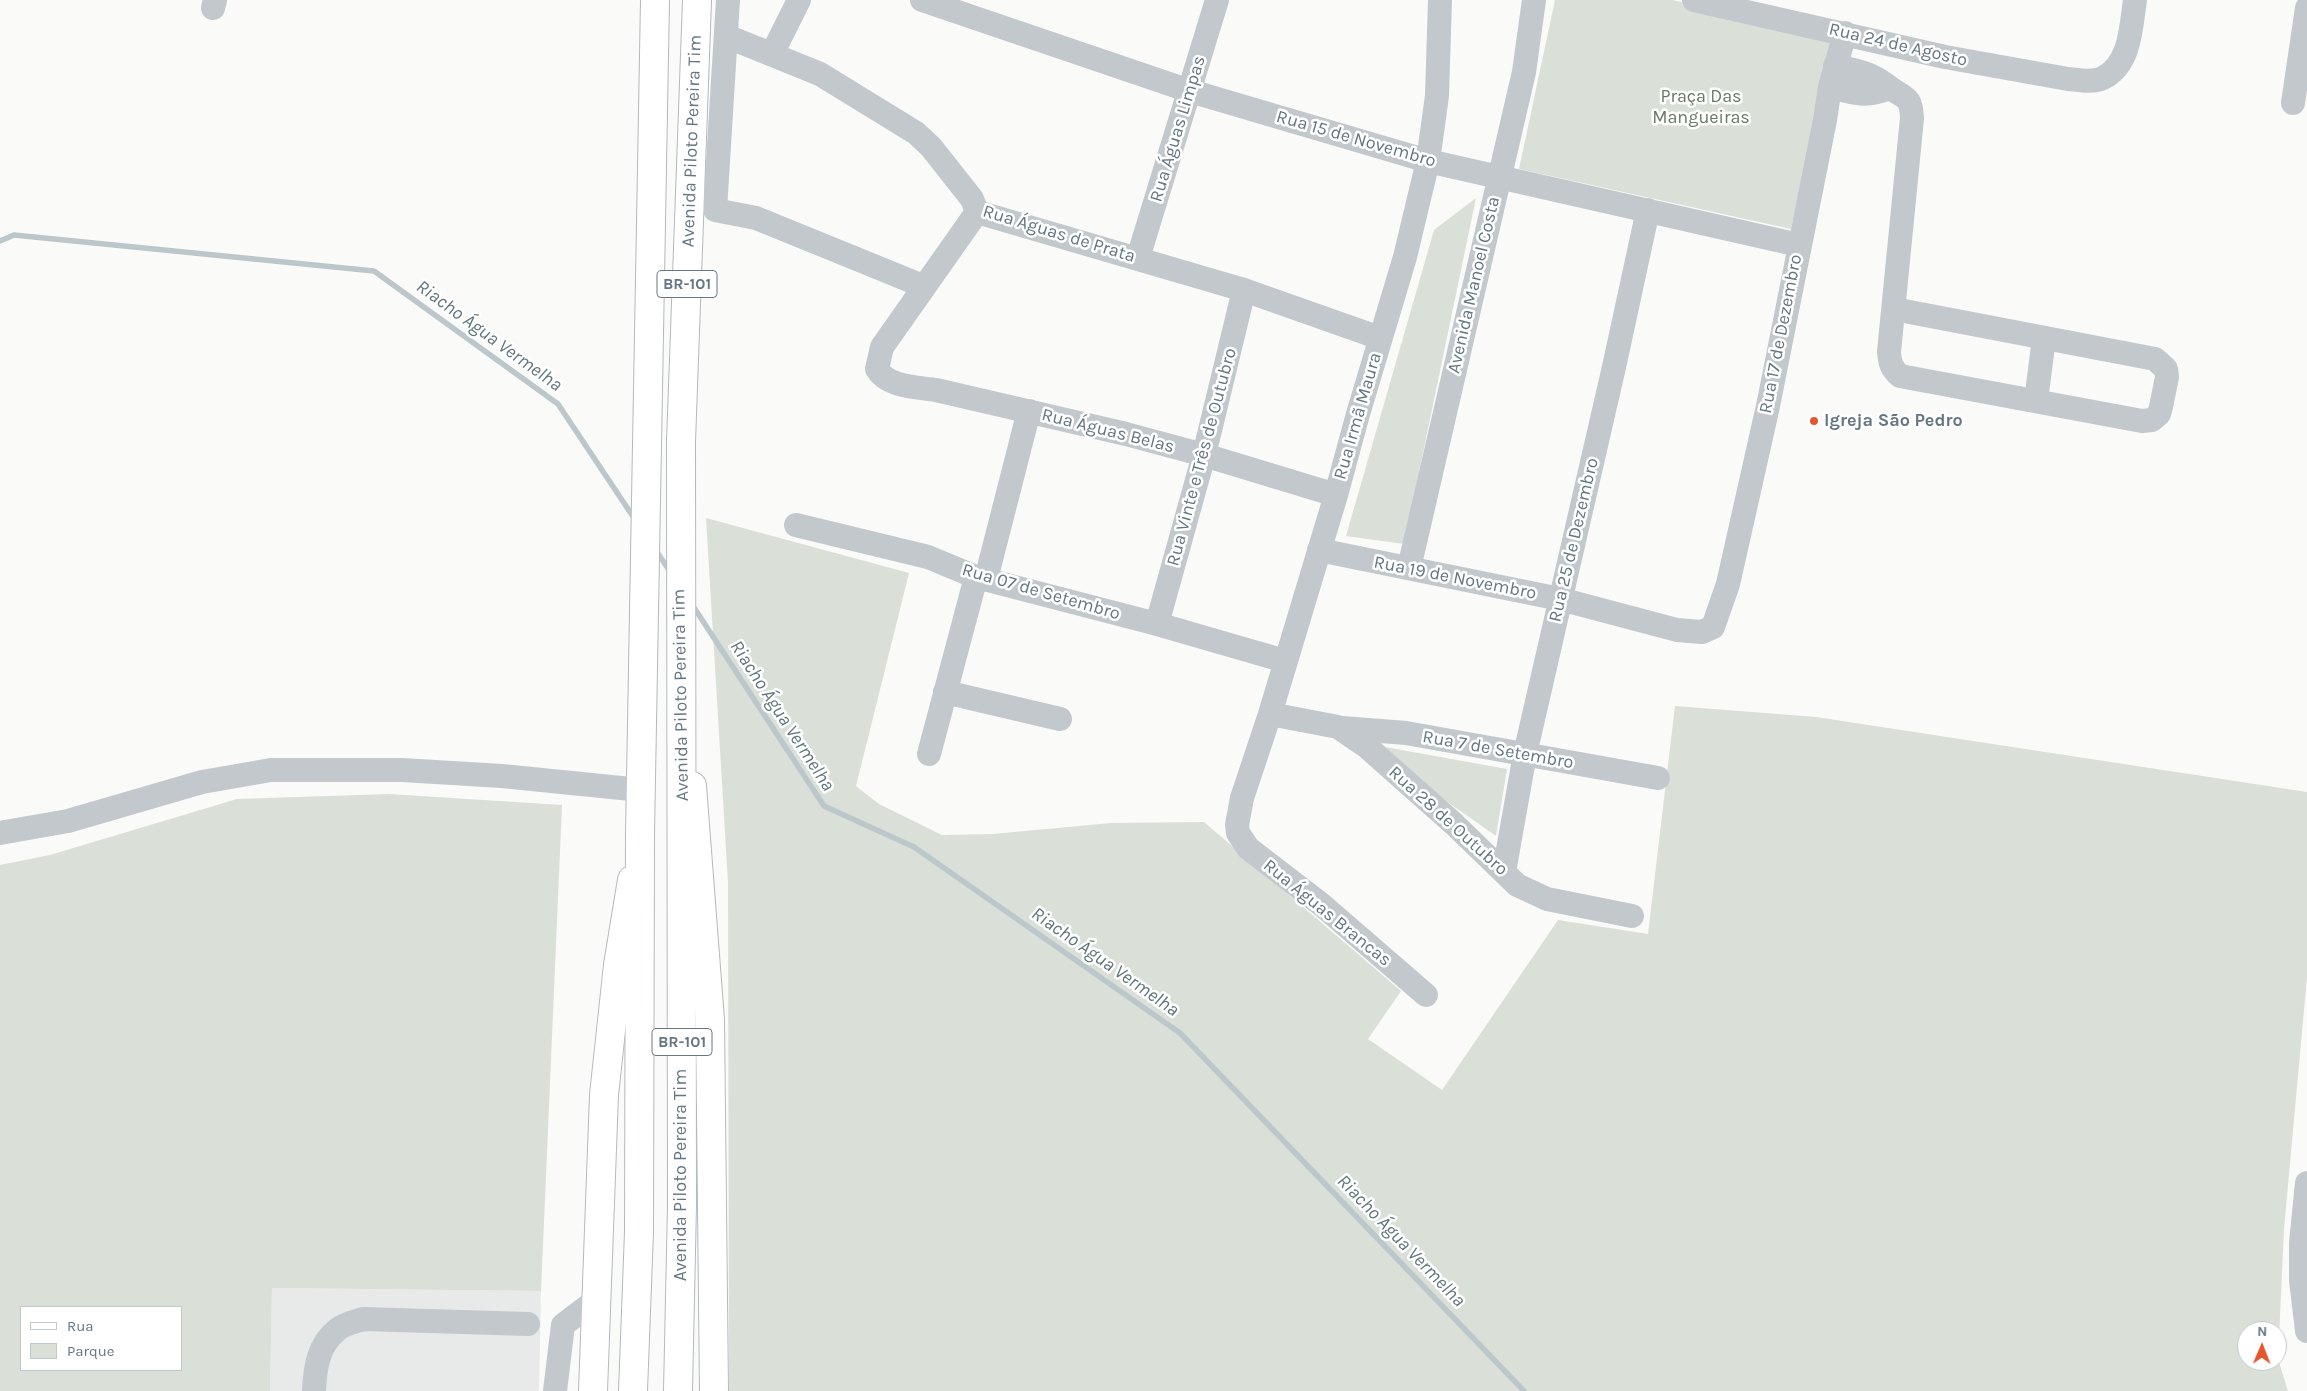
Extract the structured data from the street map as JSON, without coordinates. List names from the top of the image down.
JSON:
{
  "streets": {
    "main road": ["Avenida Piloto Pereira Tim", "BR-101"],
    "street": [
      "Rua 24 de Agosto",
      "Rua Águas Limpas",
      "Rua 15 de Novembro",
      "Rua Águas de Prata",
      "Avenida Manoel Costa",
      "Rua 17 de Dezembro",
      "Rua Irmã Maura",
      "Rua Águas Belas",
      "Rua Vinte e Três de Outubro",
      "Rua 25 de Dezembro",
      "Rua 19 de Novembro",
      "Rua 07 de Setembro",
      "Rua 7 de Setembro",
      "Rua 28 de Outubro",
      "Rua Águas Brancas"
    ]
  },
  "crossings": [
    ["Rua 24 de Agosto", "Rua 17 de Dezembro"],
    ["Rua Águas Limpas", "Rua 15 de Novembro"],
    ["Rua Águas Limpas", "Rua Águas de Prata"],
    ["Rua 15 de Novembro", "Avenida Manoel Costa"],
    ["Rua 15 de Novembro", "Rua 17 de Dezembro"],
    ["Rua 15 de Novembro", "Rua Irmã Maura"],
    ["Rua 15 de Novembro", "Rua 25 de Dezembro"],
    ["Rua Águas de Prata", "Rua Irmã Maura"],
    ["Rua Águas de Prata", "Rua Vinte e Três de Outubro"],
    ["Avenida Manoel Costa", "Rua 19 de Novembro"],
    ["Rua 17 de Dezembro", "Rua 19 de Novembro"],
    ["Rua Irmã Maura", "Rua Águas Belas"],
    ["Rua Irmã Maura", "Rua 19 de Novembro"],
    ["Rua Irmã Maura", "Rua 07 de Setembro"],
    ["Rua Irmã Maura", "Rua 28 de Outubro"],
    ["Rua Irmã Maura", "Rua Águas Brancas"],
    ["Rua Águas Belas", "Rua Vinte e Três de Outubro"],
    ["Rua Vinte e Três de Outubro", "Rua 07 de Setembro"],
    ["Rua 25 de Dezembro", "Rua 19 de Novembro"],
    ["Rua 25 de Dezembro", "Rua 7 de Setembro"],
    ["Rua 25 de Dezembro", "Rua 28 de Outubro"],
    ["Rua 7 de Setembro", "Rua 28 de Outubro"]
  ],
  "water": ["Riacho Água Vermelha"],
  "parks": ["Praça Das Mangueiras"],
  "places": ["Igreja São Pedro"],
  "legend": ["Rua", "Parque"],
  "north": "top"
}
